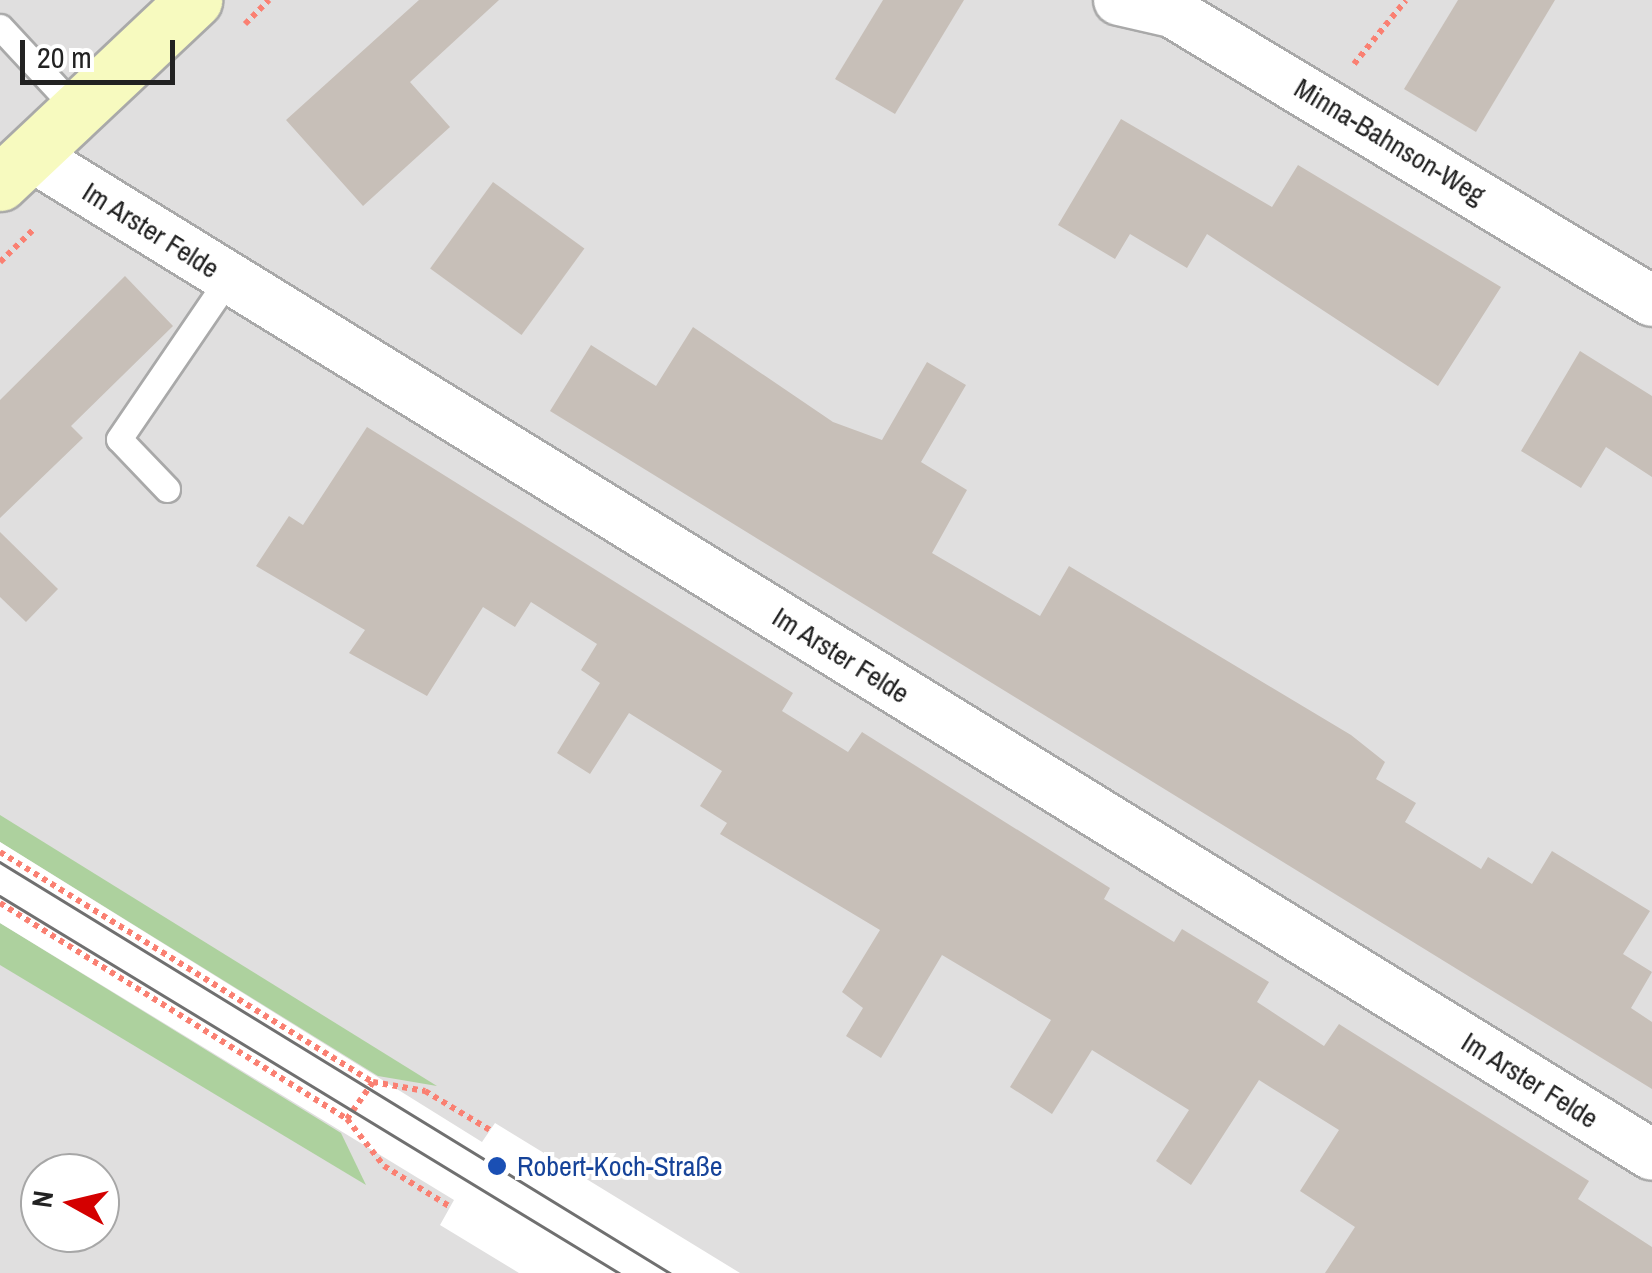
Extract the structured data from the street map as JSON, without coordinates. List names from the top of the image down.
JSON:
{
  "streets": {
    "street": ["Minna-Bahnson-Weg", "Im Arster Felde"]
  },
  "places": ["Robert-Koch-Straße"],
  "scale_bar": "20 m",
  "north": "left"
}
